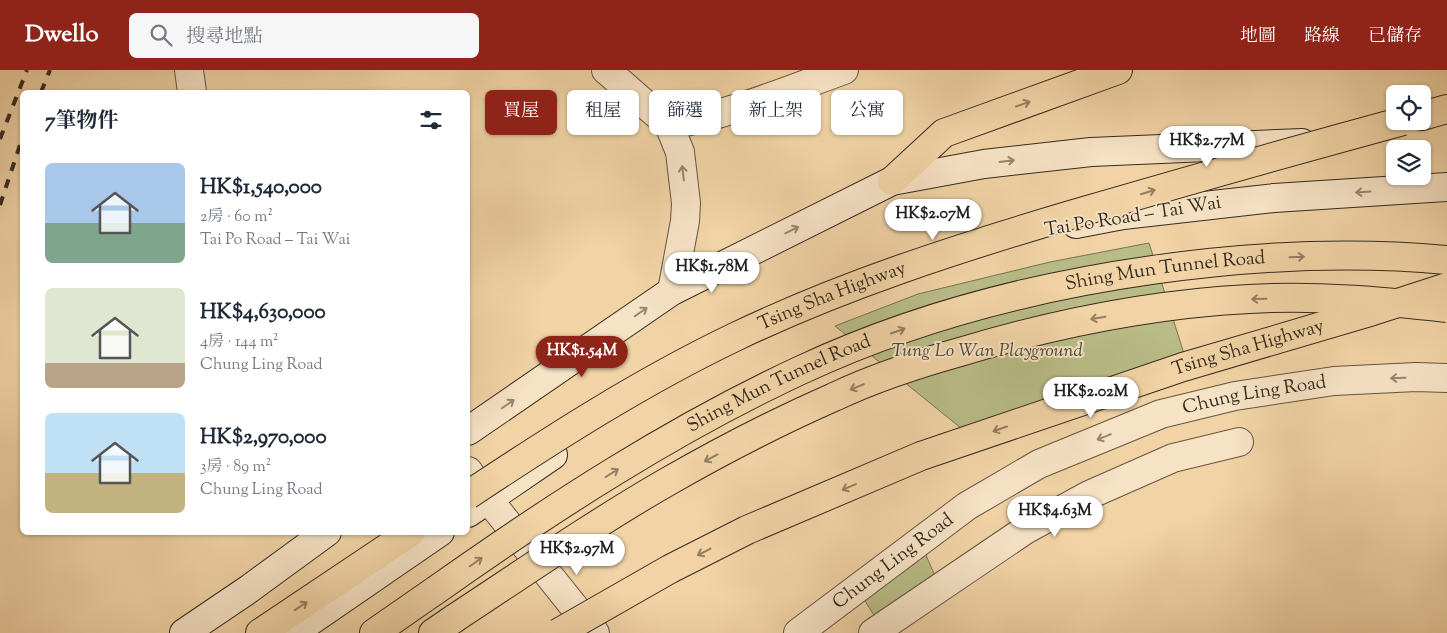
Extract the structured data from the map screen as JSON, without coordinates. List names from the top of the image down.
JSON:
{
  "streets": {
    "highway": ["Shing Mun Tunnel Road", "Tsing Sha Highway"],
    "main road": ["Tai Po Road – Tai Wai", "Chung Ling Road"]
  },
  "crossings": [
    ["Tai Po Road – Tai Wai", "Tsing Sha Highway"]
  ],
  "parks": ["Tung Lo Wan Playground"],
  "page": {
    "header": "Dwello",
    "search": "搜尋地點",
    "nav": ["地圖", "路線", "已儲存"],
    "chip": [
      "買屋",
      "租屋",
      "篩選",
      "新上架",
      "公寓"
    ],
    "heading": "7筆物件",
    "price": [
      "HK$2.77M",
      "HK$2.07M",
      "HK$1.78M",
      "HK$1.54M",
      "HK$2.02M",
      "HK$4.63M",
      "HK$2.97M"
    ],
    "list": [
      {
        "name": "HK$1,540,000",
        "note": "2房 · 60 m² · Tai Po Road – Tai Wai"
      },
      {
        "name": "HK$4,630,000",
        "note": "4房 · 144 m² · Chung Ling Road"
      },
      {
        "name": "HK$2,970,000",
        "note": "3房 · 89 m² · Chung Ling Road"
      }
    ]
  }
}
